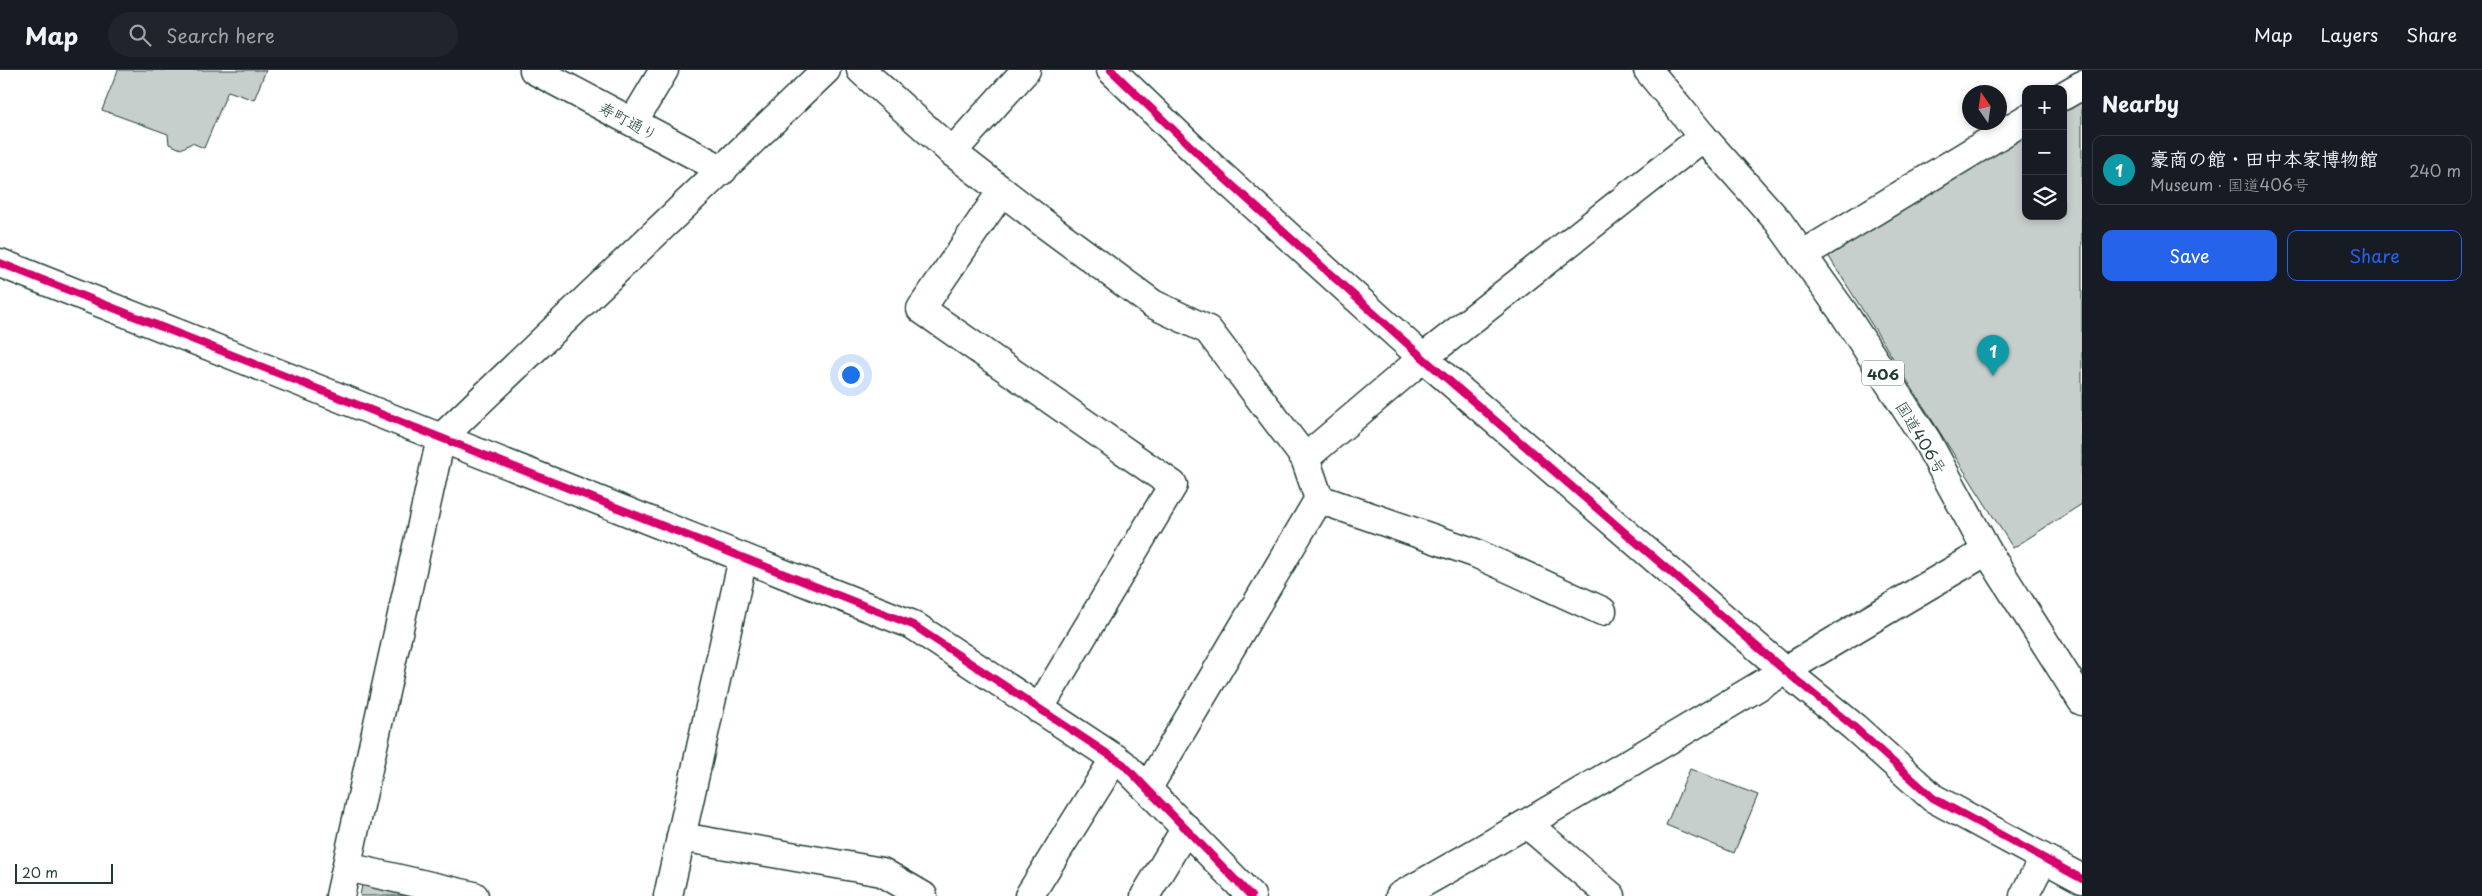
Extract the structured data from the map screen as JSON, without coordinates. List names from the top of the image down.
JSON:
{
  "streets": {
    "main road": ["寿町通り", "406", "国道406号"]
  },
  "scale_bar": "20 m",
  "north": "top",
  "page": {
    "header": "Map",
    "search": "Search here",
    "nav": ["Map", "Layers", "Share"],
    "heading": "Nearby",
    "map_buttons": ["+", "−"],
    "list": [
      {
        "mark": "1",
        "name": "豪商の館・田中本家博物館",
        "note": "Museum · 国道406号",
        "value": "240 m"
      }
    ],
    "buttons": ["Save", "Share"],
    "pins": "1",
    "scale": "20 m"
  }
}
